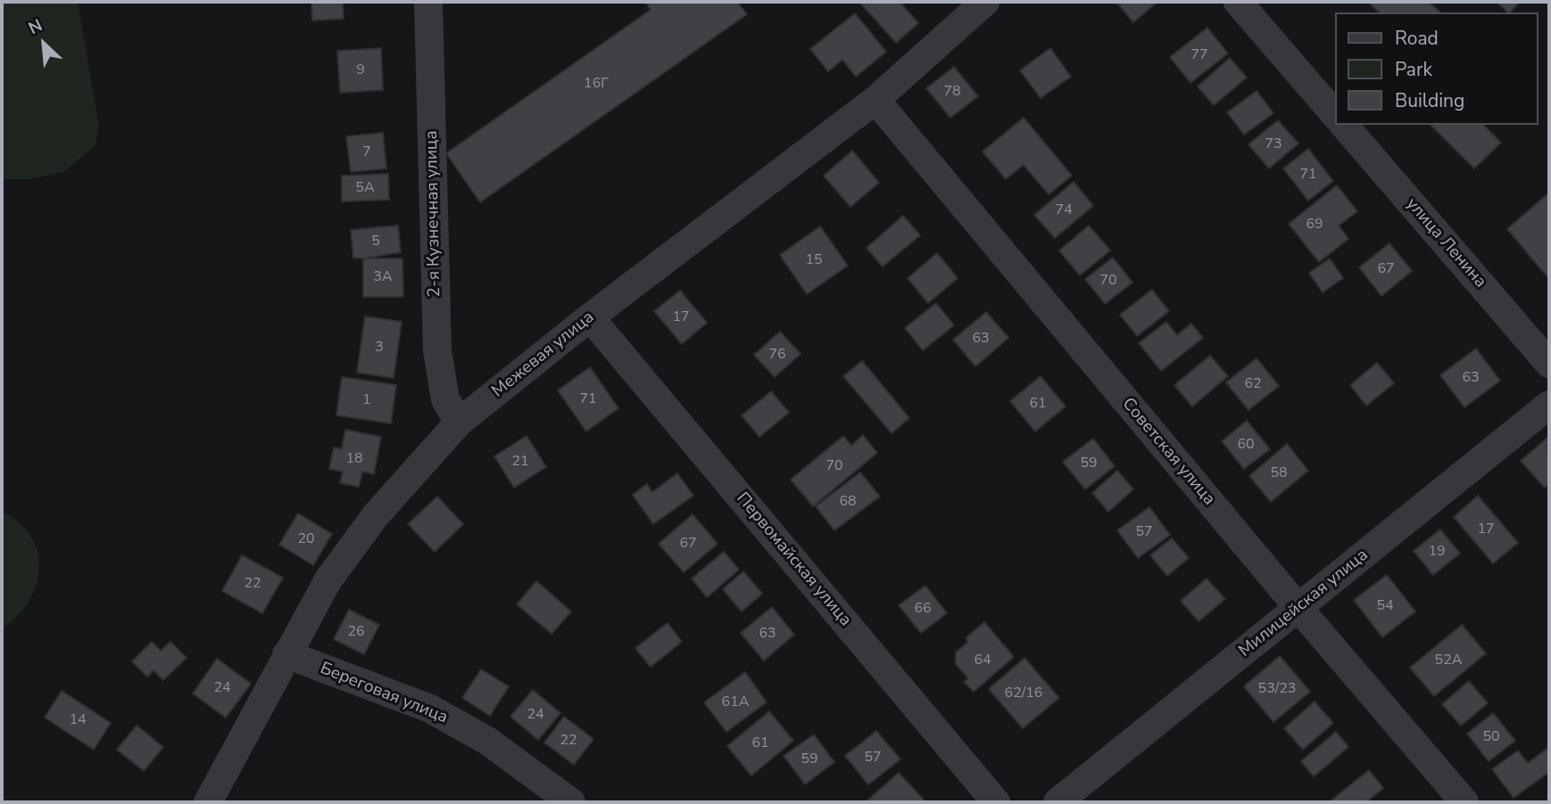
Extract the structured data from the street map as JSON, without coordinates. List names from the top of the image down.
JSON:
{
  "streets": {
    "street": [
      "2-я Кузнечная улица",
      "улица Ленина",
      "Межевая улица",
      "Советская улица",
      "Первомайская улица",
      "Милицейская улица",
      "Береговая улица"
    ]
  },
  "crossings": [
    ["2-я Кузнечная улица", "Межевая улица"],
    ["Межевая улица", "Советская улица"],
    ["Межевая улица", "Первомайская улица"],
    ["Межевая улица", "Береговая улица"],
    ["Советская улица", "Милицейская улица"]
  ],
  "house_numbers": [
    "77",
    "9",
    "16Г",
    "78",
    "73",
    "7",
    "71",
    "5А",
    "74",
    "69",
    "5",
    "15",
    "67",
    "3А",
    "70",
    "17",
    "63",
    "3",
    "76",
    "63",
    "62",
    "71",
    "1",
    "61",
    "60",
    "18",
    "21",
    "59",
    "70",
    "58",
    "68",
    "17",
    "57",
    "20",
    "67",
    "19",
    "22",
    "54",
    "66",
    "26",
    "63",
    "64",
    "52А",
    "24",
    "53/23",
    "62/16",
    "61А",
    "24",
    "14",
    "50",
    "22",
    "61",
    "57",
    "59"
  ],
  "legend": ["Road", "Park", "Building"],
  "north": "top left"
}
